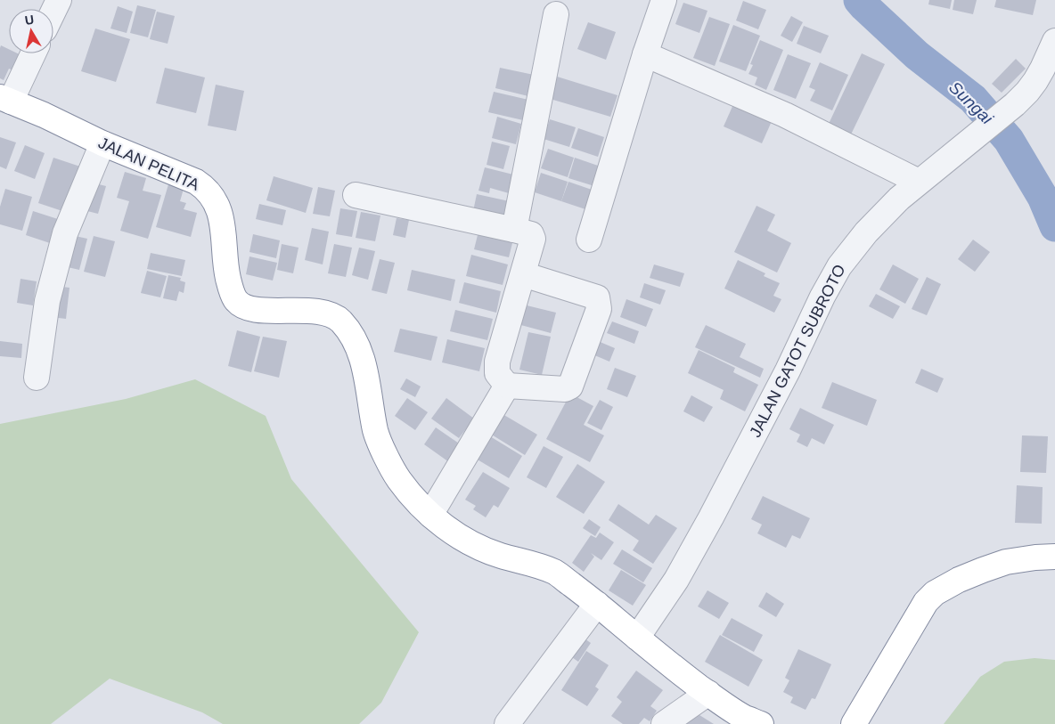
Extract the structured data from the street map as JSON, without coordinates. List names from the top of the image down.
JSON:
{
  "streets": {
    "highway": ["JALAN PELITA"],
    "street": ["JALAN GATOT SUBROTO"]
  },
  "crossings": [
    ["JALAN PELITA", "JALAN GATOT SUBROTO"]
  ],
  "water": ["Sungai"],
  "north": "top"
}
